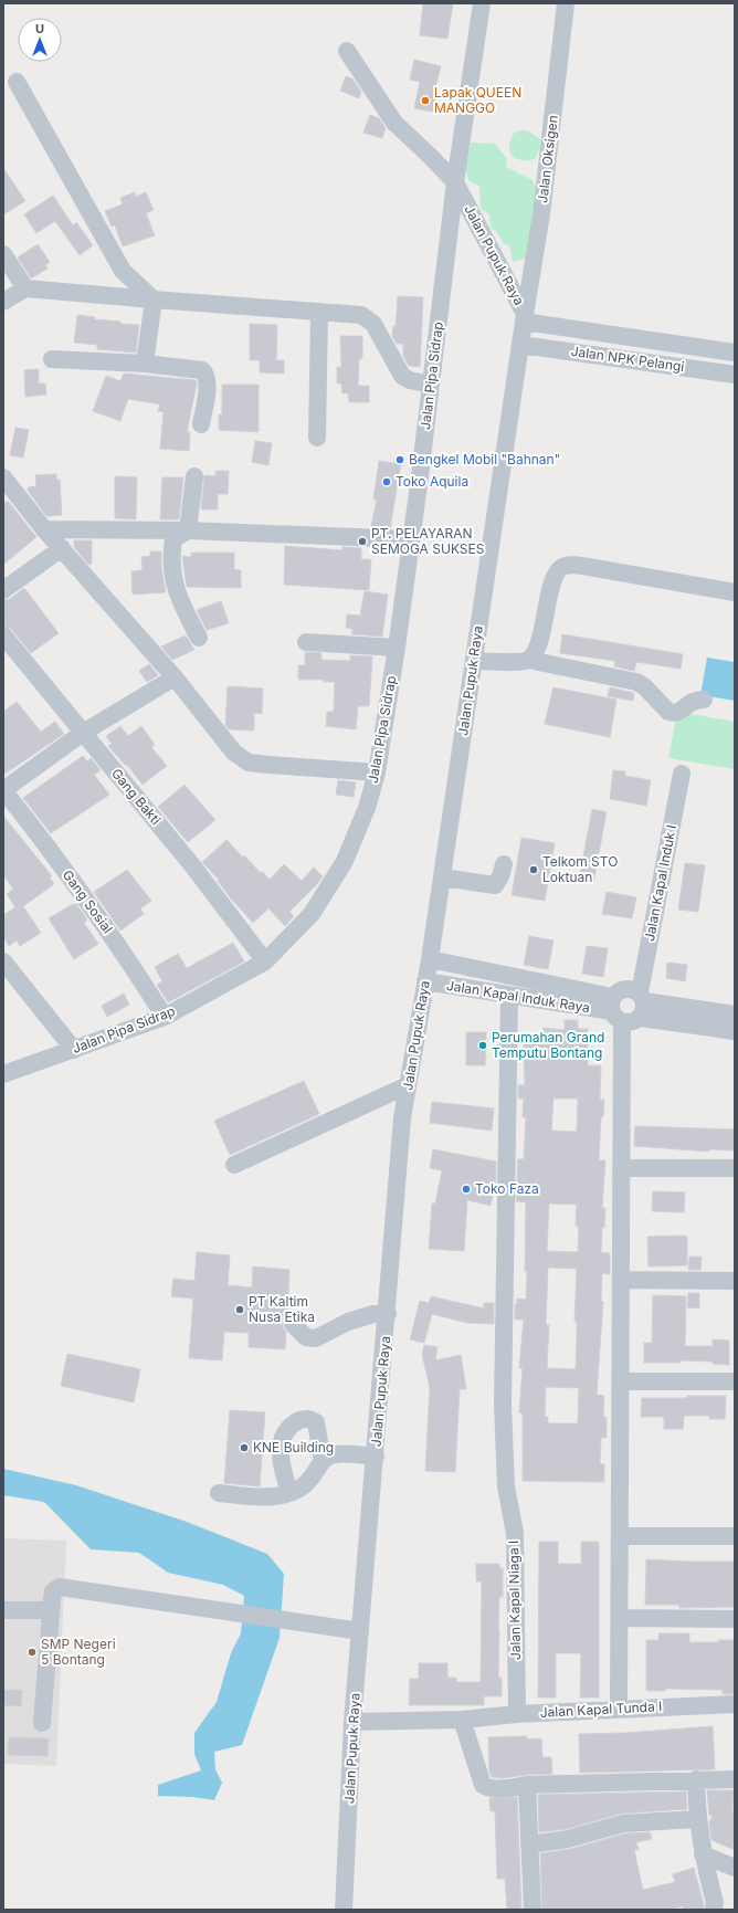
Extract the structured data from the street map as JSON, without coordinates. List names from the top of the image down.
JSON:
{
  "streets": {
    "street": [
      "Jalan Oksigen",
      "Jalan Pupuk Raya",
      "Jalan NPK Pelangi",
      "Jalan Pipa Sidrap",
      "Gang Bakti",
      "Jalan Kapal Induk I",
      "Gang Sosial",
      "Jalan Kapal Induk Raya",
      "Jalan Kapal Niaga I",
      "Jalan Kapal Tunda I"
    ]
  },
  "crossings": [
    ["Jalan Oksigen", "Jalan Pupuk Raya"],
    ["Jalan Oksigen", "Jalan NPK Pelangi"],
    ["Jalan Pupuk Raya", "Jalan NPK Pelangi"],
    ["Jalan Pupuk Raya", "Jalan Pipa Sidrap"],
    ["Jalan Pupuk Raya", "Jalan Kapal Induk Raya"],
    ["Jalan Pupuk Raya", "Jalan Kapal Tunda I"],
    ["Jalan Pipa Sidrap", "Gang Bakti"],
    ["Jalan Pipa Sidrap", "Gang Sosial"],
    ["Jalan Kapal Induk Raya", "Jalan Kapal Niaga I"],
    ["Jalan Kapal Niaga I", "Jalan Kapal Tunda I"]
  ],
  "places": [
    "Lapak QUEEN MANGGO",
    "Bengkel Mobil \"Bahnan\"",
    "Toko Aquila",
    "PT. PELAYARAN SEMOGA SUKSES",
    "Telkom STO Loktuan",
    "Perumahan Grand Temputu Bontang",
    "Toko Faza",
    "PT Kaltim Nusa Etika",
    "KNE Building",
    "SMP Negeri 5 Bontang"
  ],
  "north": "top"
}
